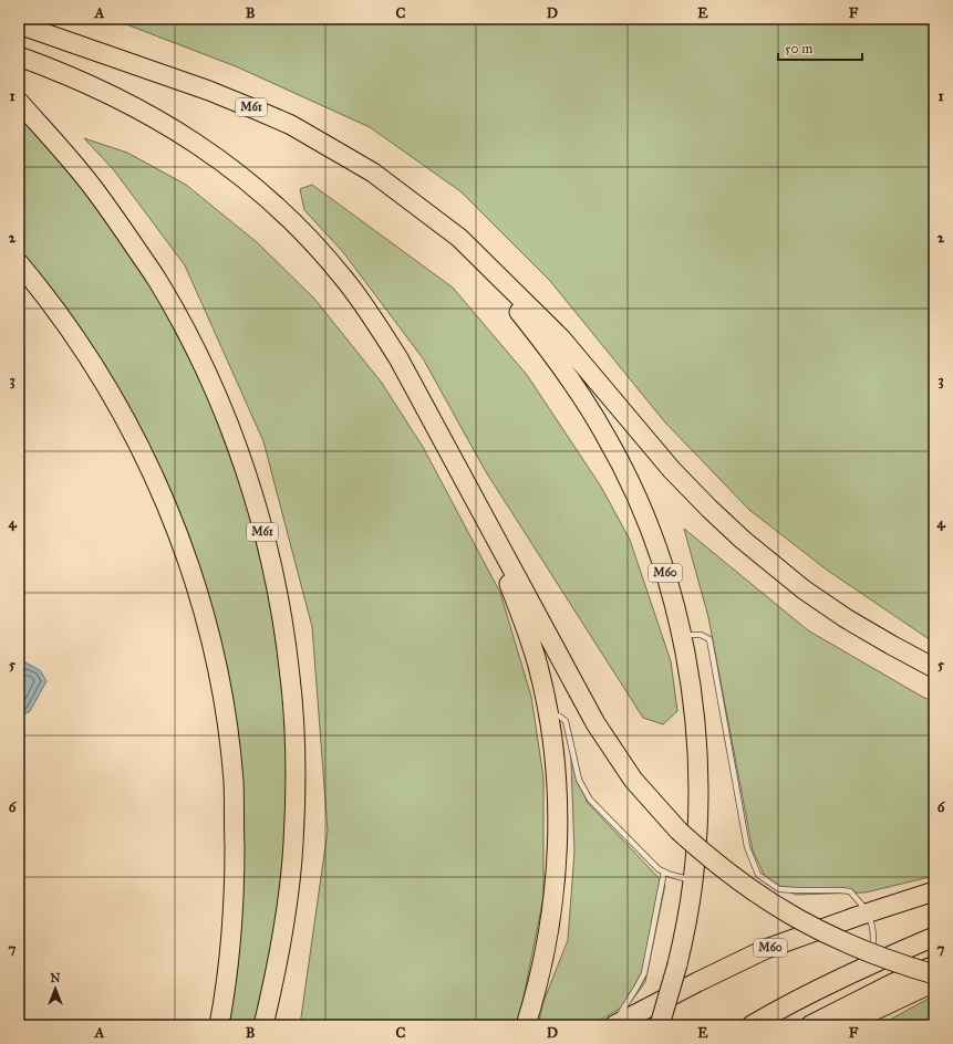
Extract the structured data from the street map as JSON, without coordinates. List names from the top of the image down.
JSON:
{
  "streets": {
    "highway": ["M61", "M60"]
  },
  "crossings": [
    ["M61", "M60"]
  ],
  "scale_bar": "50 m",
  "north": "top",
  "grid": {
    "columns": [
      "A",
      "B",
      "C",
      "D",
      "E",
      "F"
    ],
    "rows": [
      "1",
      "2",
      "3",
      "4",
      "5",
      "6",
      "7"
    ]
  }
}
